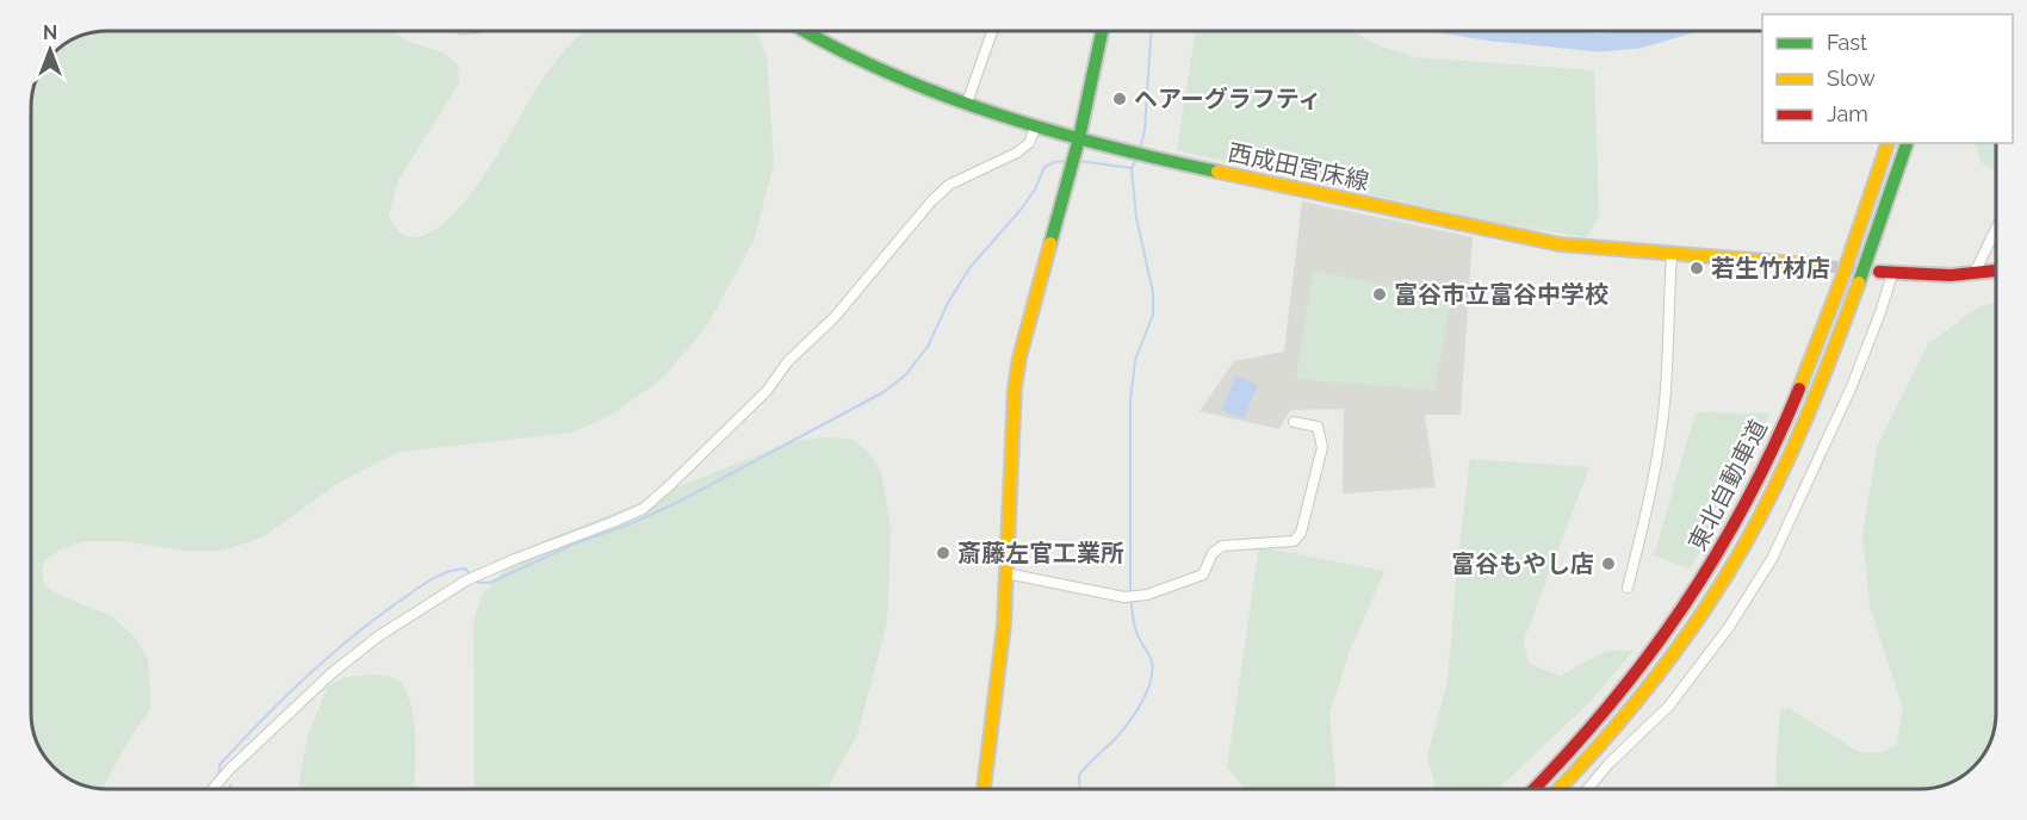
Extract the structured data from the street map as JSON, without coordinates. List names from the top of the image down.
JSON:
{
  "streets": {
    "main road": ["西成田宮床線", "東北自動車道"]
  },
  "places": [
    "ヘアーグラフティ",
    "若生竹材店",
    "富谷市立富谷中学校",
    "斎藤左官工業所",
    "富谷もやし店"
  ],
  "legend": ["Fast", "Slow", "Jam"],
  "north": "top"
}
